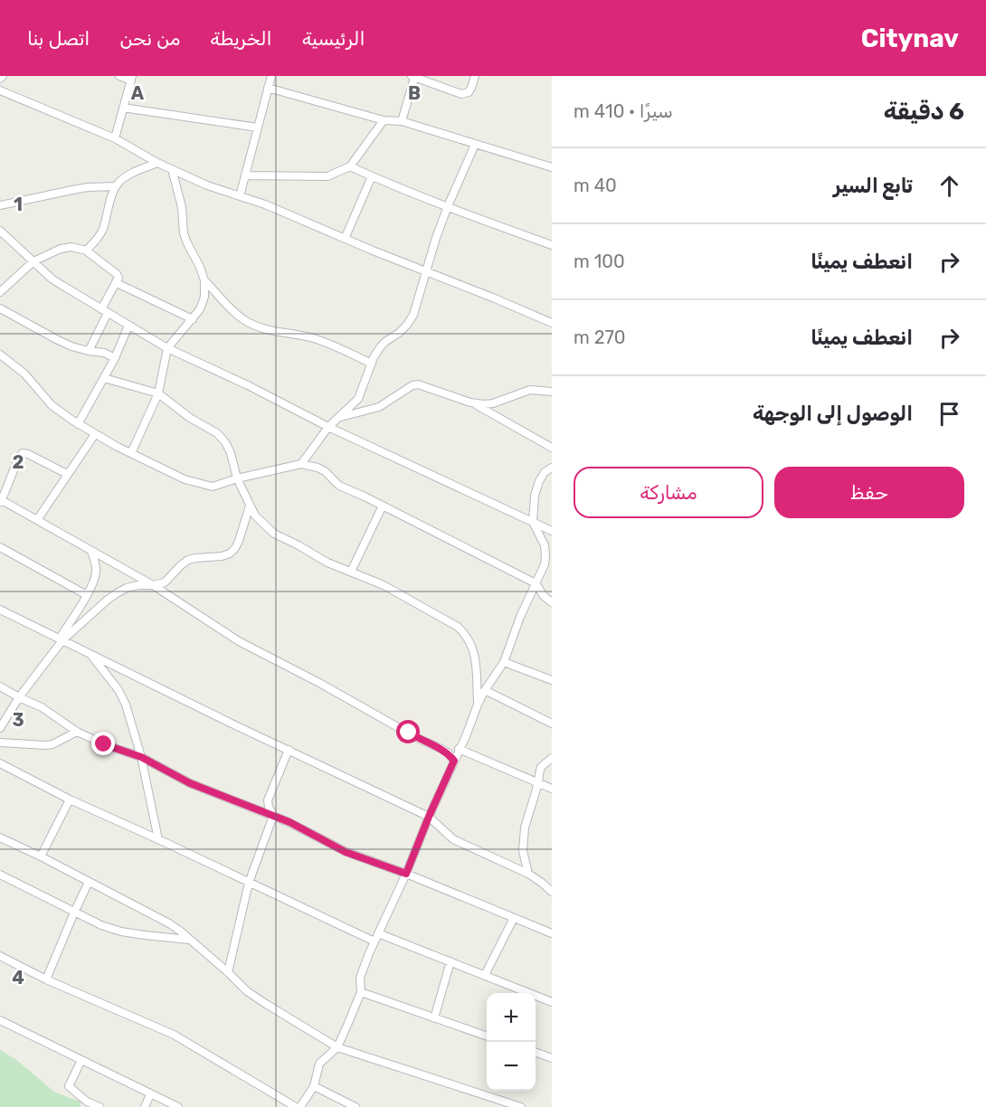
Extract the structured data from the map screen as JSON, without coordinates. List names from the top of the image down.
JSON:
{
  "page": {
    "header": "Citynav",
    "nav": [
      "الرئيسية",
      "الخريطة",
      "من نحن",
      "اتصل بنا"
    ],
    "heading": ["6 دقيقة", "سيرًا · 410 m"],
    "list": [
      ["تابع السير", "40 m"],
      ["انعطف يمينًا", "100 m"],
      ["انعطف يمينًا", "270 m"],
      "الوصول إلى الوجهة"
    ],
    "buttons": ["حفظ", "مشاركة"],
    "map_buttons": ["+", "−"]
  },
  "grid": {
    "columns": ["A", "B"],
    "rows": [
      "1",
      "2",
      "3",
      "4"
    ]
  }
}
